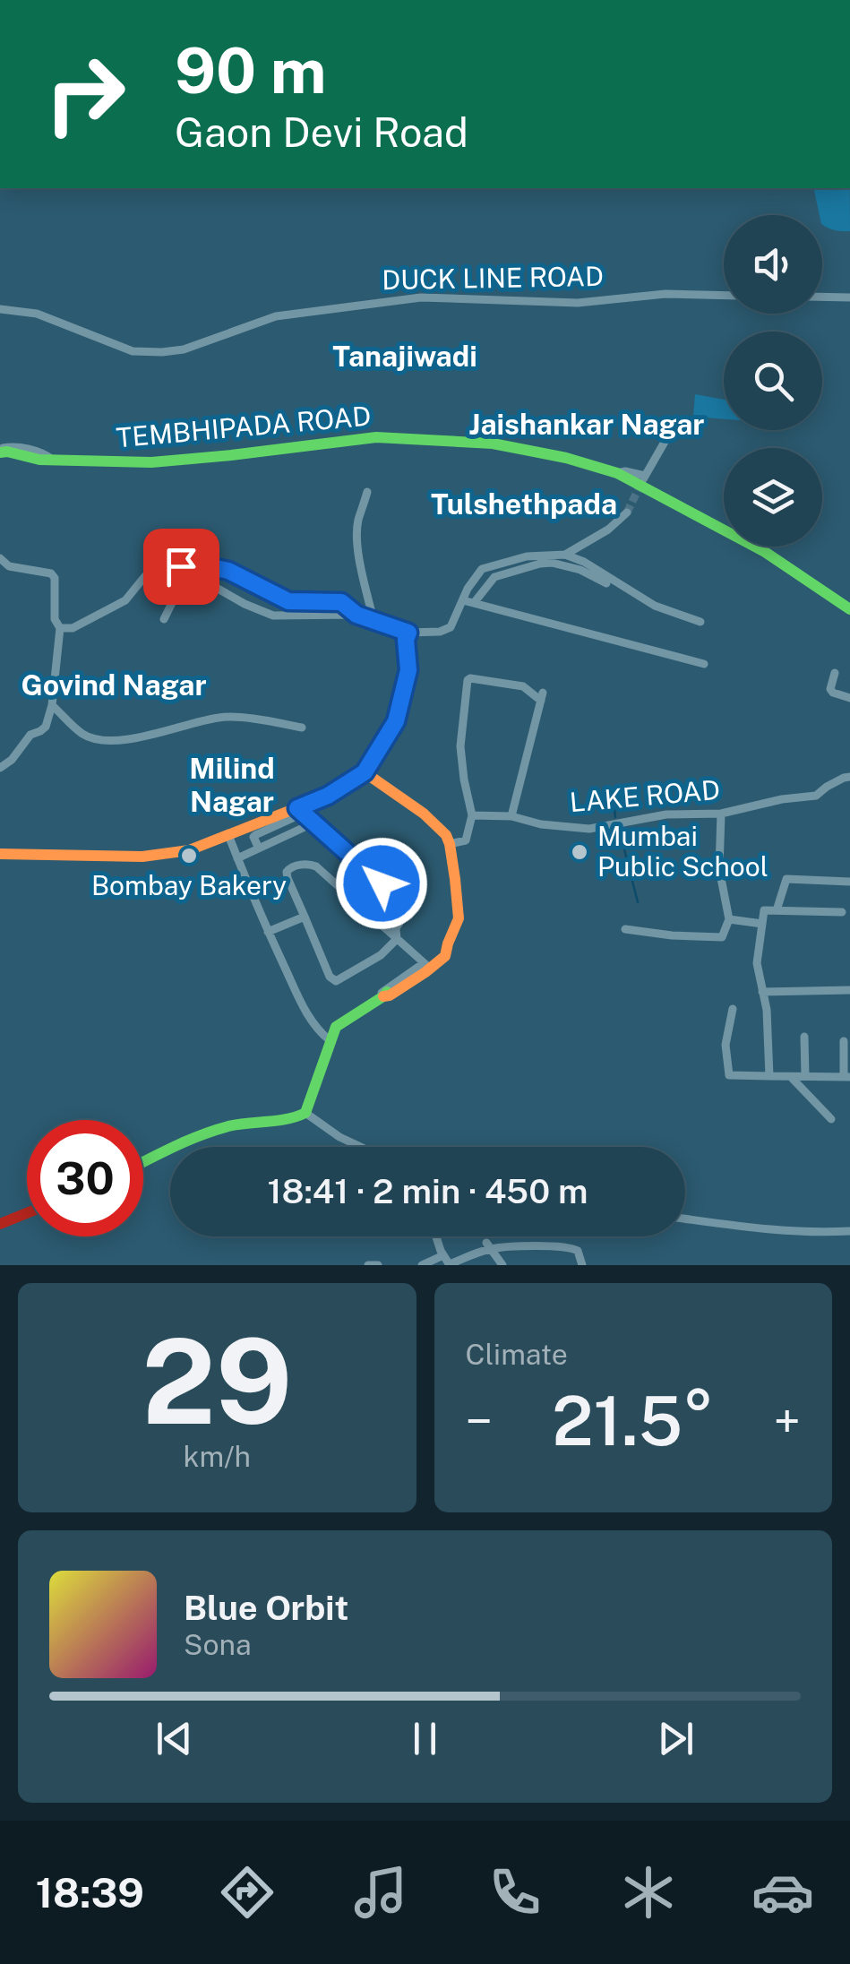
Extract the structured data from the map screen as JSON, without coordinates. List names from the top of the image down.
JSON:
{
  "streets": {
    "street": ["DUCK LINE ROAD", "TEMBHIPADA ROAD", "LAKE ROAD"]
  },
  "districts": [
    "Tanajiwadi",
    "Jaishankar Nagar",
    "Tulshethpada",
    "Govind Nagar",
    "Milind Nagar"
  ],
  "places": ["Mumbai Public School", "Bombay Bakery"],
  "page": {
    "turn": ["90 m", "Gaon Devi Road"],
    "limit": "30",
    "trip": "18:41 · 2 min · 450 m",
    "tile": [
      ["29", "km/h"],
      "Climate"
    ],
    "heat": ["−", "21.5°", "+"],
    "song": ["Blue Orbit", "Sona"],
    "tabs": "18:39"
  }
}
